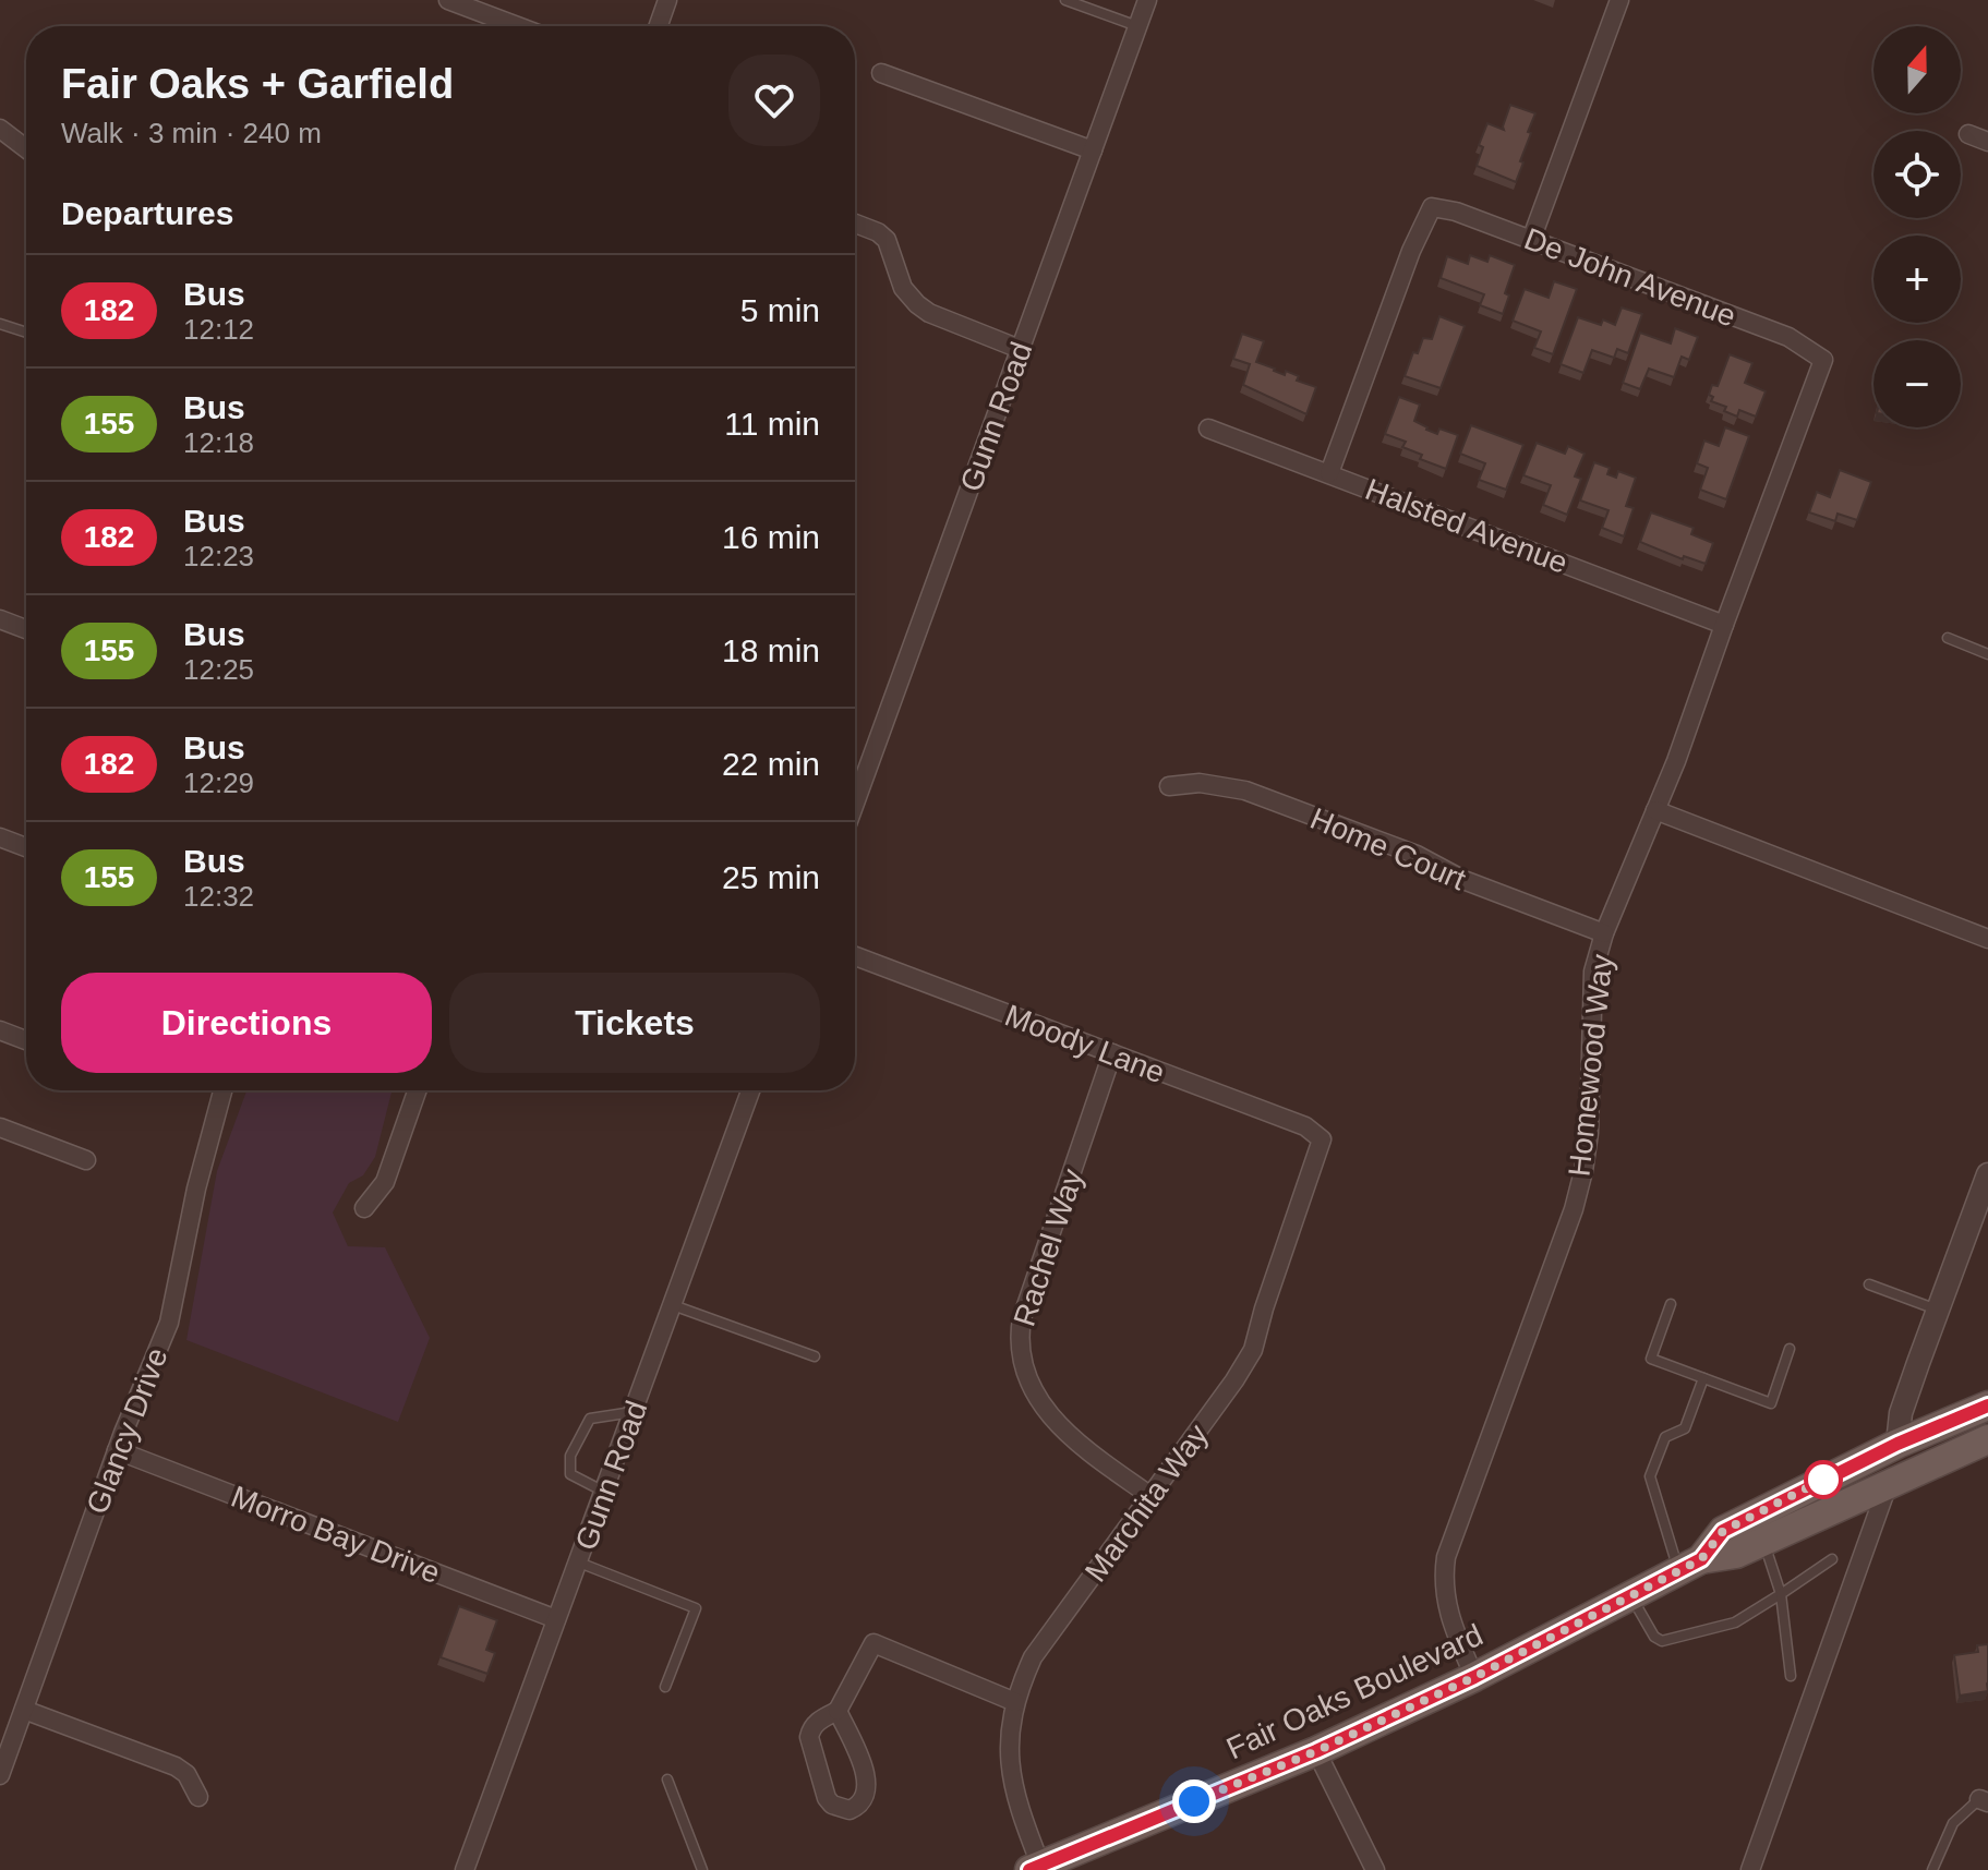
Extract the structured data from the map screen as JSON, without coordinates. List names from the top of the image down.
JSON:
{
  "streets": {
    "main road": ["Fair Oaks Boulevard"],
    "street": [
      "De John Avenue",
      "Gunn Road",
      "Halsted Avenue",
      "Home Court",
      "Moody Lane",
      "Homewood Way",
      "Rachel Way",
      "Glancy Drive",
      "Marchita Way",
      "Morro Bay Drive"
    ]
  },
  "crossings": [
    ["De John Avenue", "Halsted Avenue"],
    ["De John Avenue", "Homewood Way"],
    ["Gunn Road", "Morro Bay Drive"],
    ["Halsted Avenue", "Homewood Way"],
    ["Home Court", "Homewood Way"],
    ["Moody Lane", "Rachel Way"],
    ["Moody Lane", "Marchita Way"],
    ["Homewood Way", "Fair Oaks Boulevard"],
    ["Rachel Way", "Marchita Way"],
    ["Glancy Drive", "Morro Bay Drive"],
    ["Marchita Way", "Fair Oaks Boulevard"]
  ],
  "lines": ["bus line 182"],
  "north": "top",
  "page": {
    "map_buttons": ["+", "−"],
    "heading": [
      ["Fair Oaks + Garfield", "Walk · 3 min · 240 m"],
      "Departures"
    ],
    "list": [
      {
        "mark": "182",
        "name": "Bus",
        "note": "12:12",
        "value": "5 min"
      },
      {
        "mark": "155",
        "name": "Bus",
        "note": "12:18",
        "value": "11 min"
      },
      {
        "mark": "182",
        "name": "Bus",
        "note": "12:23",
        "value": "16 min"
      },
      {
        "mark": "155",
        "name": "Bus",
        "note": "12:25",
        "value": "18 min"
      },
      {
        "mark": "182",
        "name": "Bus",
        "note": "12:29",
        "value": "22 min"
      },
      {
        "mark": "155",
        "name": "Bus",
        "note": "12:32",
        "value": "25 min"
      }
    ],
    "buttons": ["Directions", "Tickets"]
  }
}
